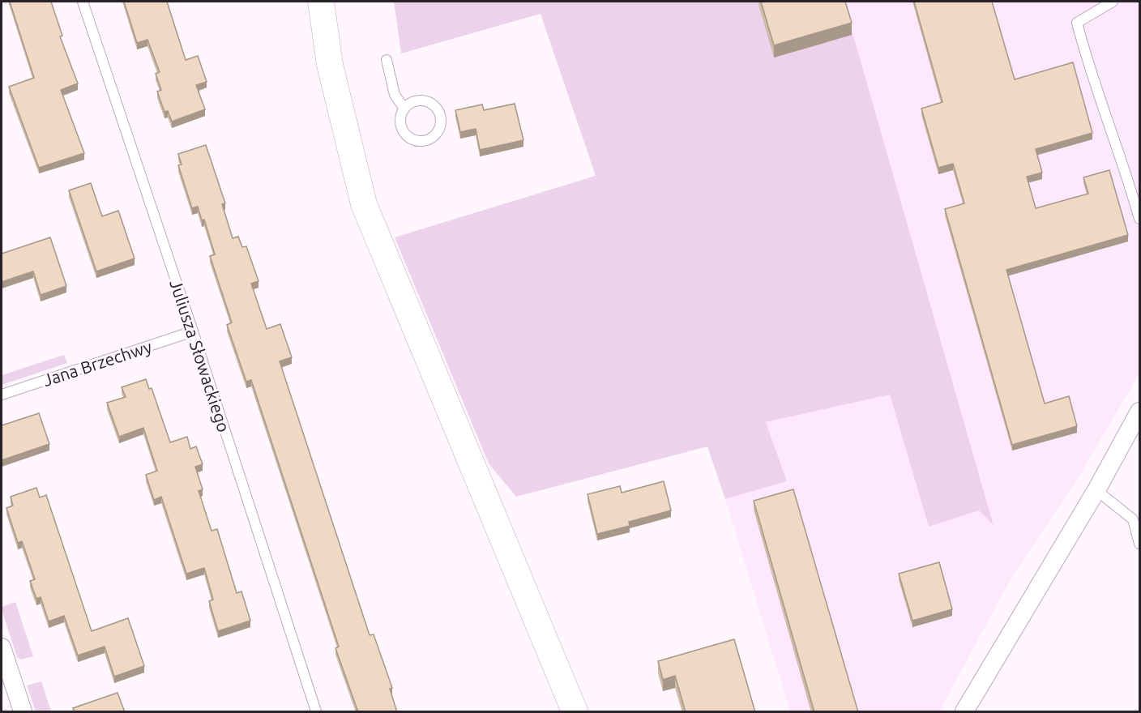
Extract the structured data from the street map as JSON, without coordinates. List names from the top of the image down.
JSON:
{
  "streets": {
    "lane": ["Juliusza Słowackiego", "Jana Brzechwy"]
  },
  "crossings": [
    ["Juliusza Słowackiego", "Jana Brzechwy"]
  ]
}
